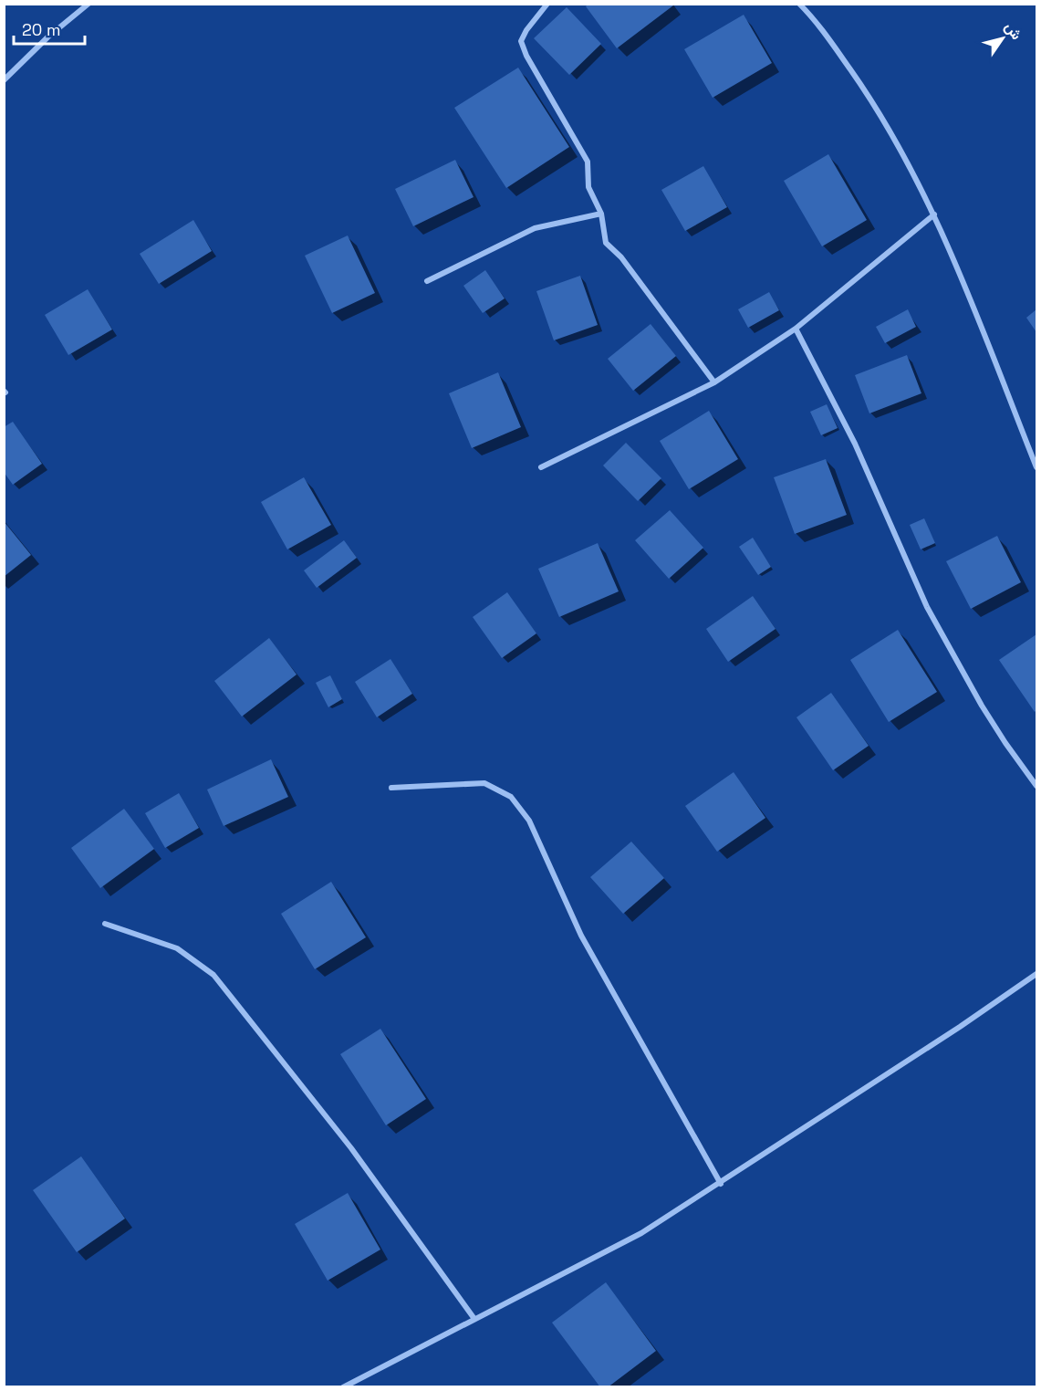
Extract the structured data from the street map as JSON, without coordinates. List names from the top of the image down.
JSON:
{
  "scale_bar": "20 m",
  "north": "top right"
}
